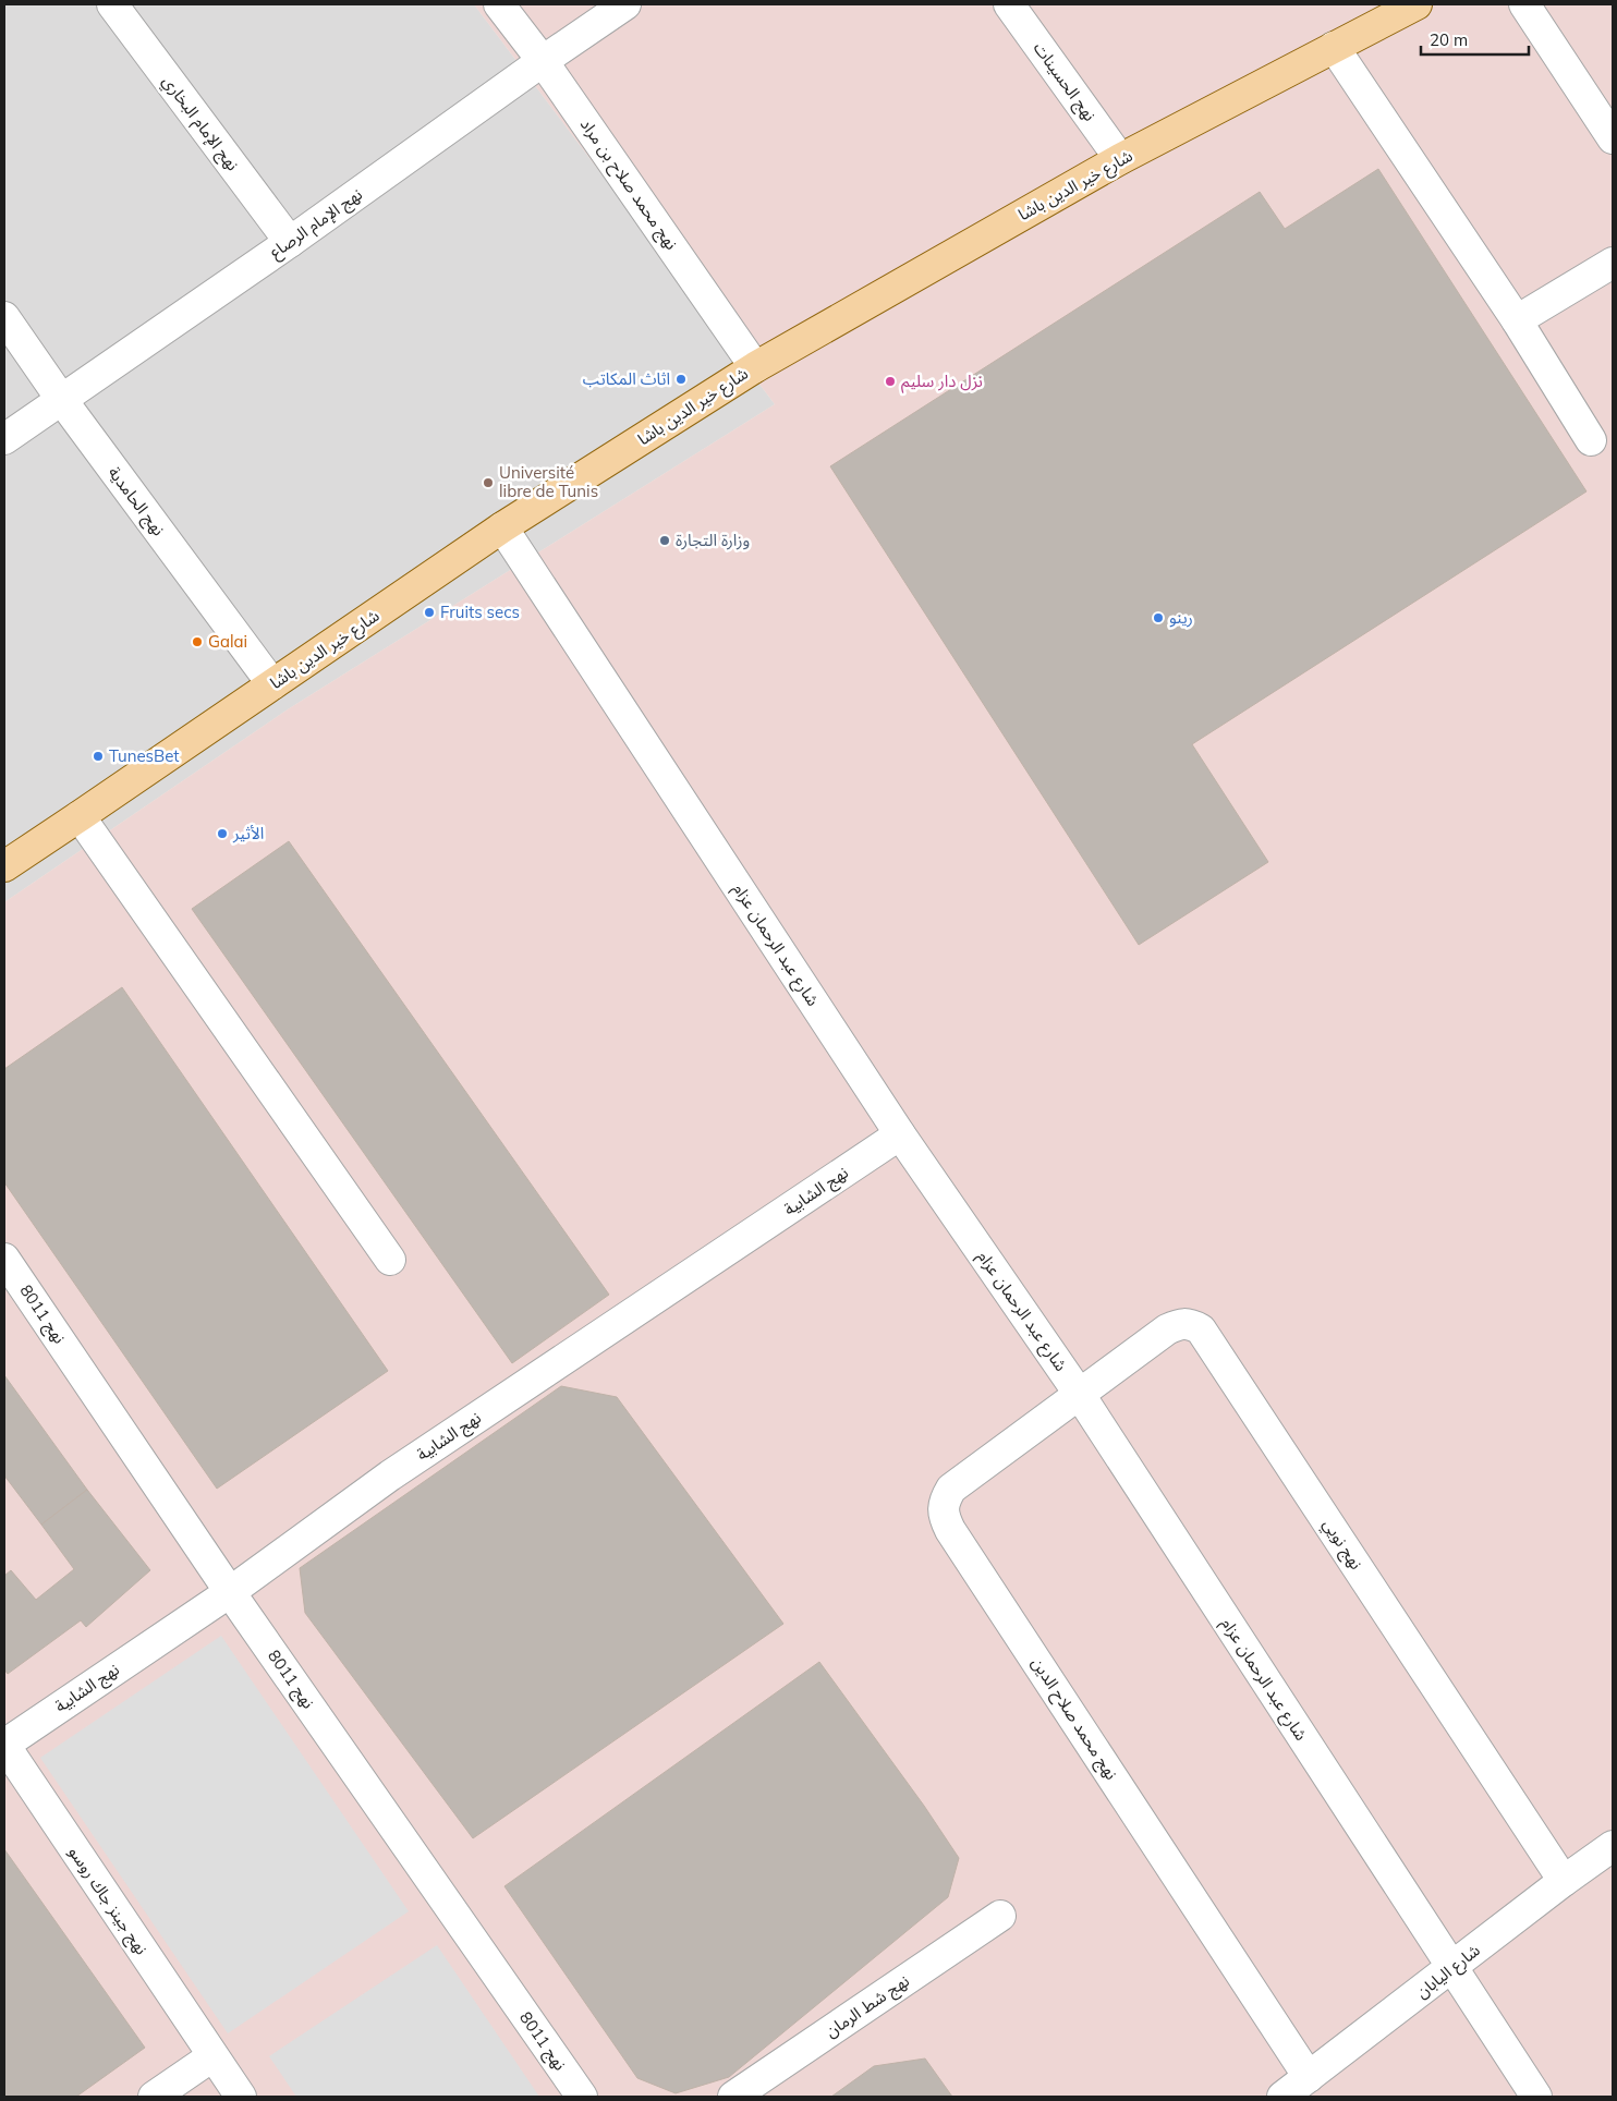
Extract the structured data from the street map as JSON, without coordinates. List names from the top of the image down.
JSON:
{
  "streets": {
    "main road": ["شارع خير الدين باشا"],
    "street": [
      "نهج الحسينات",
      "نهج الإمام البخاري",
      "نهج محمد صلاح بن مراد",
      "نهج الإمام الرصاع",
      "نهج الحامدية",
      "شارع عبد الرحمان عزام",
      "نهج الشابية",
      "نهج 8011",
      "نهج نويي",
      "نهج محمد صلاح الدين",
      "نهج جينز جاك روسو",
      "شارع اليابان",
      "نهج شط الرمان"
    ]
  },
  "crossings": [
    ["نهج الحسينات", "شارع خير الدين باشا"],
    ["نهج الإمام البخاري", "نهج الإمام الرصاع"],
    ["نهج محمد صلاح بن مراد", "شارع خير الدين باشا"],
    ["نهج محمد صلاح بن مراد", "نهج الإمام الرصاع"],
    ["شارع خير الدين باشا", "نهج الحامدية"],
    ["شارع خير الدين باشا", "شارع عبد الرحمان عزام"],
    ["نهج الإمام الرصاع", "نهج الحامدية"],
    ["شارع عبد الرحمان عزام", "نهج الشابية"],
    ["شارع عبد الرحمان عزام", "نهج نويي"],
    ["شارع عبد الرحمان عزام", "نهج محمد صلاح الدين"],
    ["شارع عبد الرحمان عزام", "شارع اليابان"],
    ["نهج الشابية", "نهج 8011"],
    ["نهج الشابية", "نهج جينز جاك روسو"],
    ["نهج نويي", "نهج محمد صلاح الدين"],
    ["نهج نويي", "شارع اليابان"],
    ["نهج محمد صلاح الدين", "شارع اليابان"]
  ],
  "places": [
    "اثاث المكاتب",
    "نزل دار سليم",
    "Université libre de Tunis",
    "وزارة التجارة",
    "Fruits secs",
    "رينو",
    "Galai",
    "TunesBet",
    "الأثير"
  ],
  "scale_bar": "20 m"
}
